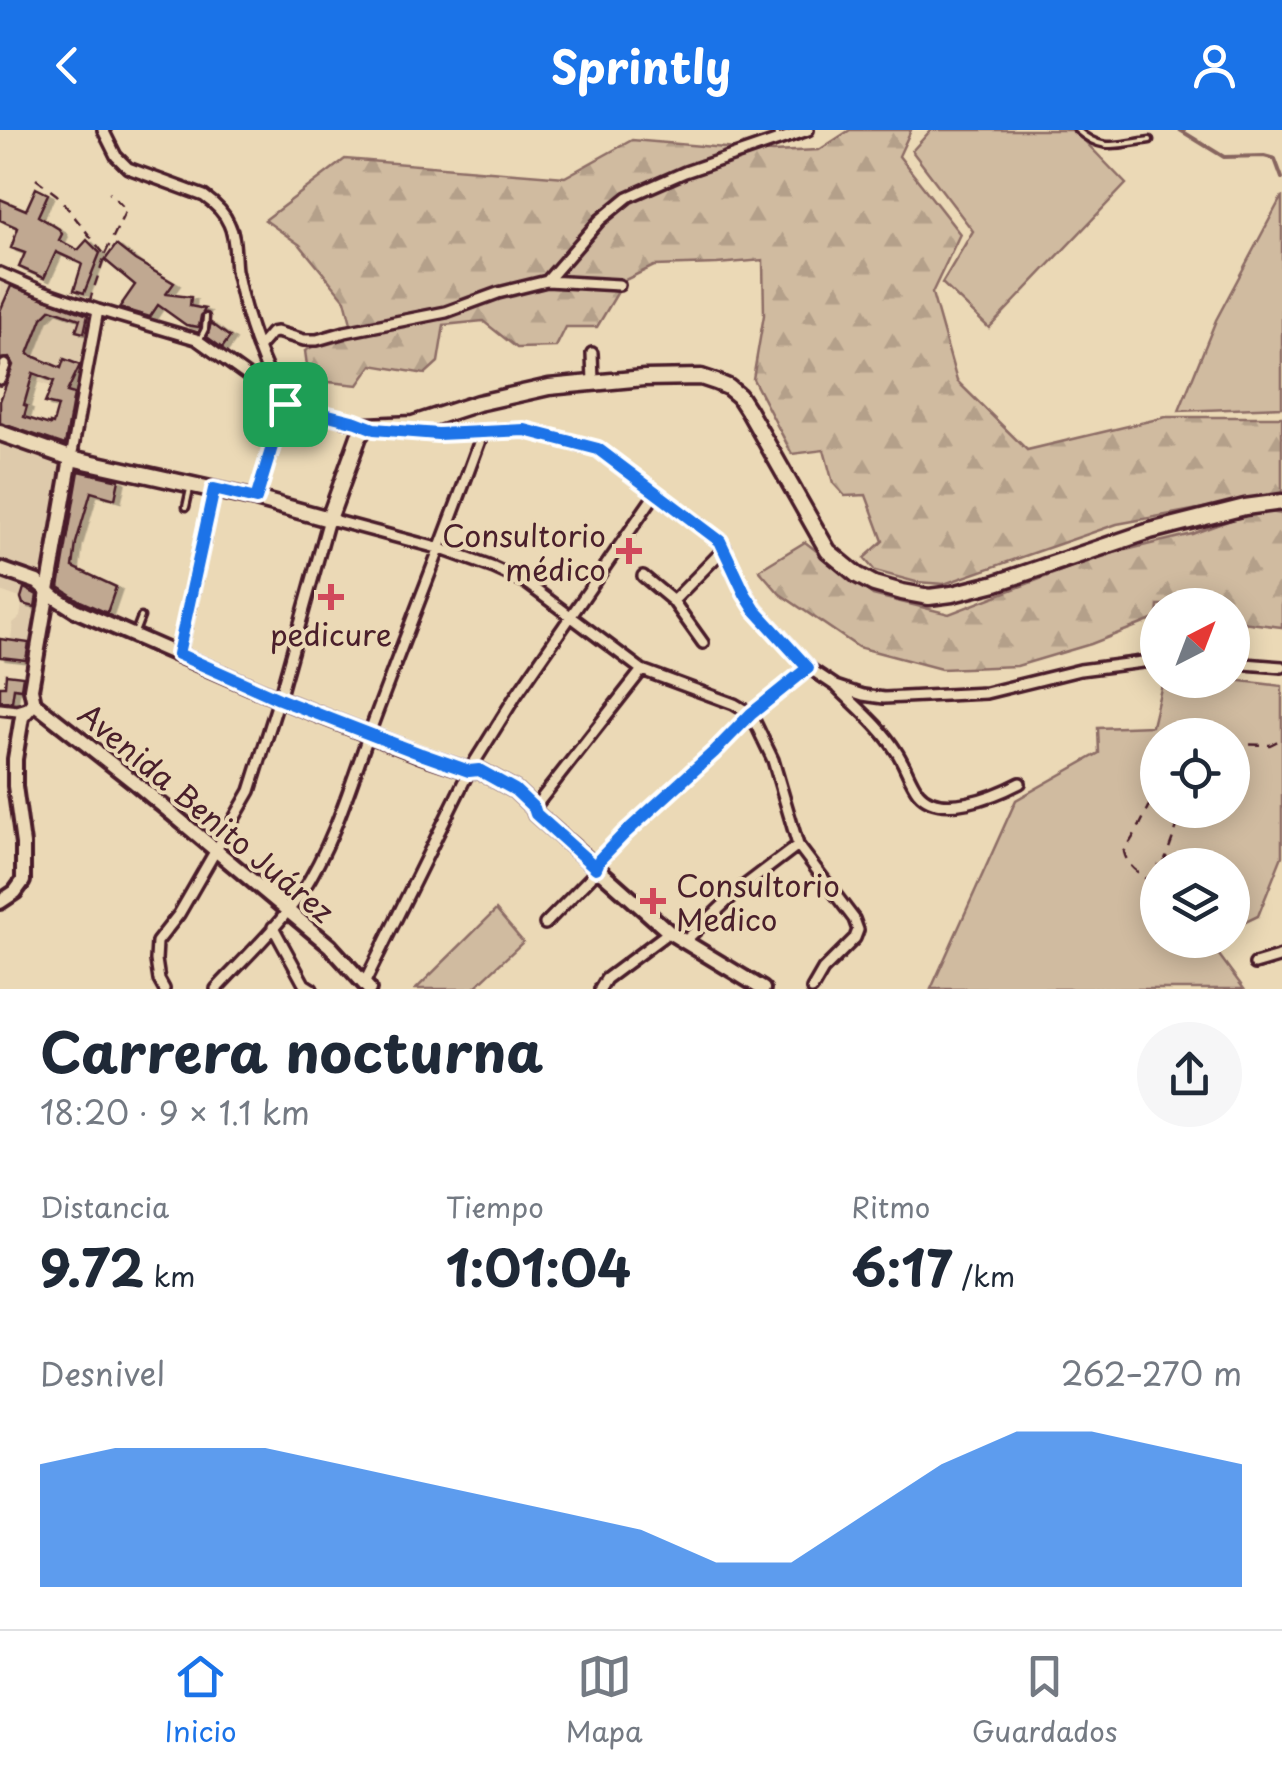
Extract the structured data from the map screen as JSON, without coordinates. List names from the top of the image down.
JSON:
{
  "streets": {
    "main road": ["Avenida Benito Juárez"]
  },
  "places": {
    "health": ["Consultorio médico", "pedicure", "Consultorio Medico"]
  },
  "north": "top right",
  "page": {
    "header": "Sprintly",
    "heading": ["Carrera nocturna", "18:20 · 9 × 1.1 km"],
    "stats": [
      ["Distancia", "9.72 km"],
      ["Tiempo", "1:01:04"],
      ["Ritmo", "6:17 /km"]
    ],
    "chart": ["Desnivel", "262–270 m"],
    "tabs": ["Inicio", "Mapa", "Guardados"]
  }
}
